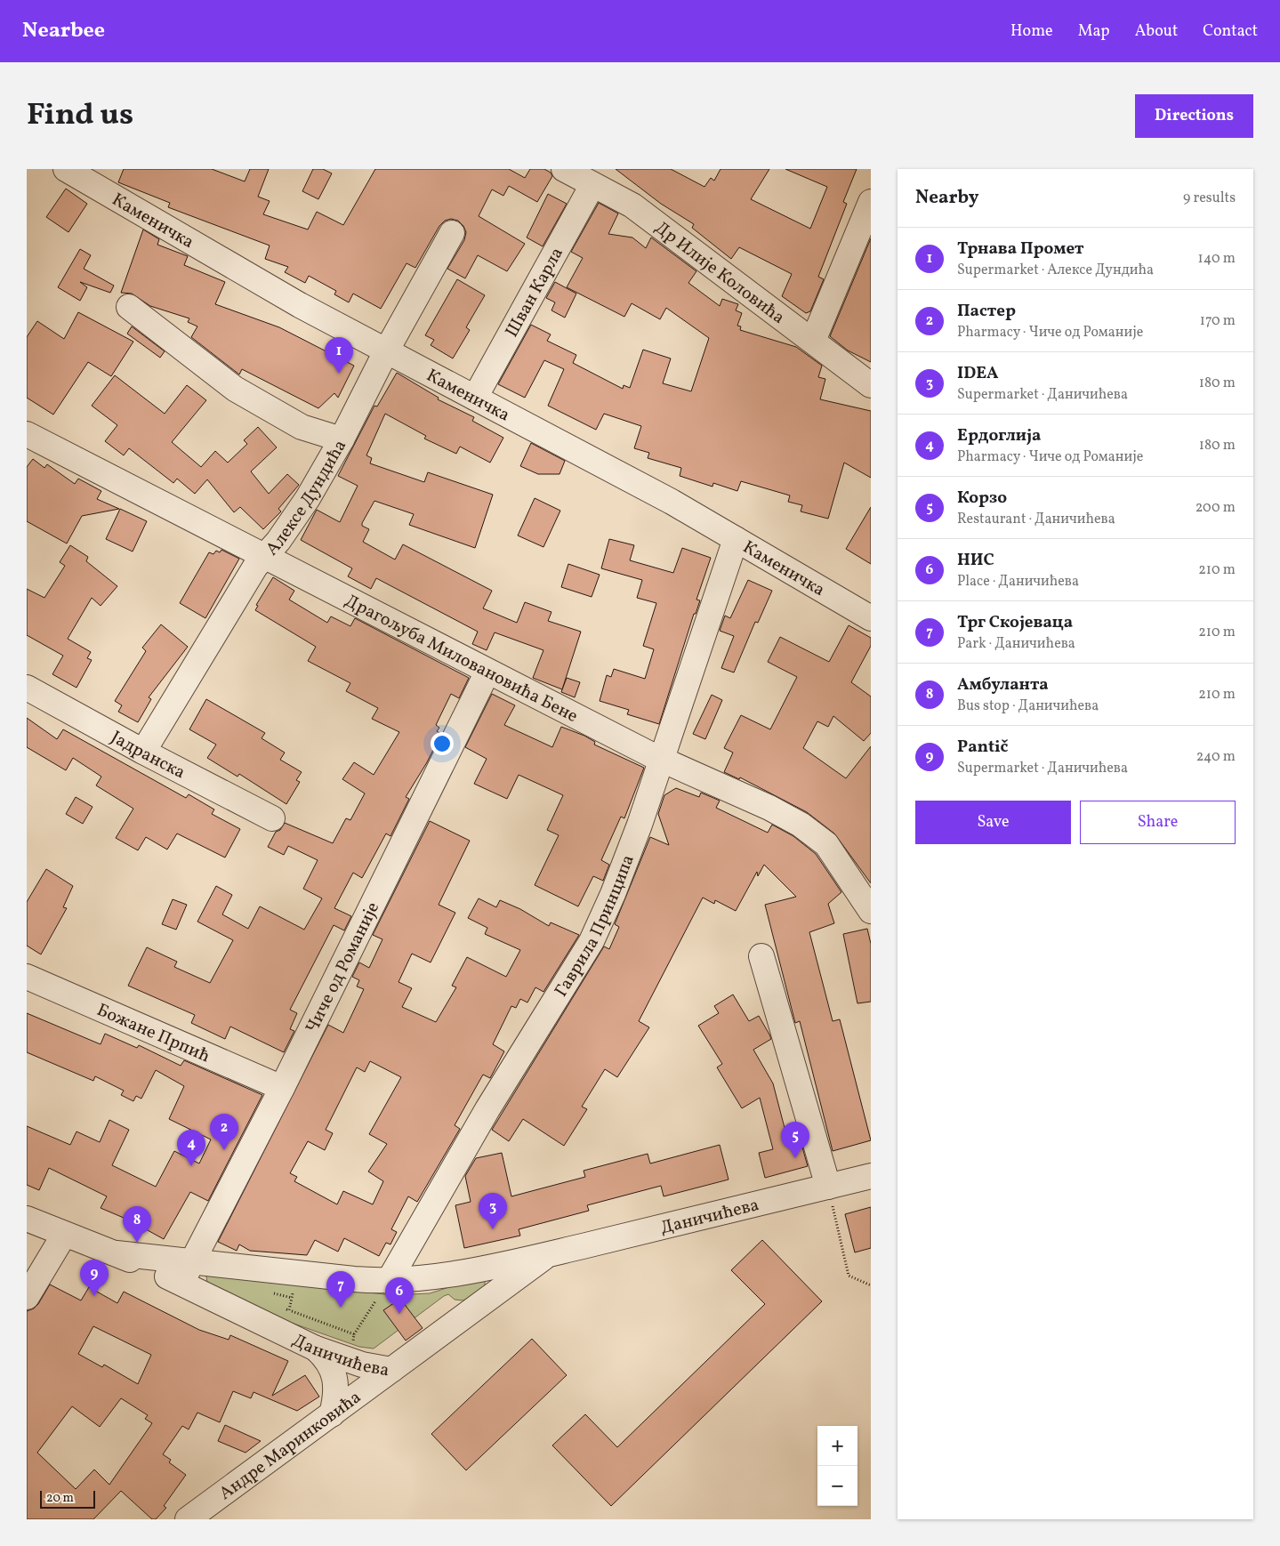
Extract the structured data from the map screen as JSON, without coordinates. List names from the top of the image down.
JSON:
{
  "streets": {
    "street": [
      "Каменичка",
      "Др Илије Коловића",
      "Шван Карла",
      "Алексе Дундића",
      "Драгољуба Миловановића Бене",
      "Јадранска",
      "Гаврила Принципа",
      "Чиче од Романије",
      "Божане Прпић",
      "Даничићева",
      "Андре Маринковића"
    ]
  },
  "crossings": [
    ["Каменичка", "Шван Карла"],
    ["Каменичка", "Алексе Дундића"],
    ["Каменичка", "Гаврила Принципа"],
    ["Др Илије Коловића", "Шван Карла"],
    ["Алексе Дундића", "Драгољуба Миловановића Бене"],
    ["Алексе Дундића", "Јадранска"],
    ["Драгољуба Миловановића Бене", "Гаврила Принципа"],
    ["Драгољуба Миловановића Бене", "Чиче од Романије"],
    ["Гаврила Принципа", "Даничићева"],
    ["Чиче од Романије", "Божане Прпић"],
    ["Чиче од Романије", "Даничићева"],
    ["Даничићева", "Андре Маринковића"]
  ],
  "scale_bar": "20 m",
  "page": {
    "header": "Nearbee",
    "nav": [
      "Home",
      "Map",
      "About",
      "Contact"
    ],
    "title": "Find us",
    "buttons": [
      "Directions",
      ["Save", "Share"]
    ],
    "heading": ["Nearby", "9 results"],
    "list": [
      {
        "mark": "1",
        "name": "Трнава Промет",
        "note": "Supermarket · Алексе Дундића",
        "value": "140 m"
      },
      {
        "mark": "2",
        "name": "Пастер",
        "note": "Pharmacy · Чиче од Романије",
        "value": "170 m"
      },
      {
        "mark": "3",
        "name": "IDEA",
        "note": "Supermarket · Даничићева",
        "value": "180 m"
      },
      {
        "mark": "4",
        "name": "Ердоглија",
        "note": "Pharmacy · Чиче од Романије",
        "value": "180 m"
      },
      {
        "mark": "5",
        "name": "Корзо",
        "note": "Restaurant · Даничићева",
        "value": "200 m"
      },
      {
        "mark": "6",
        "name": "НИС",
        "note": "Place · Даничићева",
        "value": "210 m"
      },
      {
        "mark": "7",
        "name": "Трг Скојеваца",
        "note": "Park · Даничићева",
        "value": "210 m"
      },
      {
        "mark": "8",
        "name": "Амбуланта",
        "note": "Bus stop · Даничићева",
        "value": "210 m"
      },
      {
        "mark": "9",
        "name": "Pantič",
        "note": "Supermarket · Даничићева",
        "value": "240 m"
      }
    ],
    "pins": [
      "1",
      "2",
      "5",
      "4",
      "3",
      "8",
      "9",
      "7",
      "6"
    ],
    "map_buttons": ["+", "−"],
    "scale": "20 m"
  }
}
